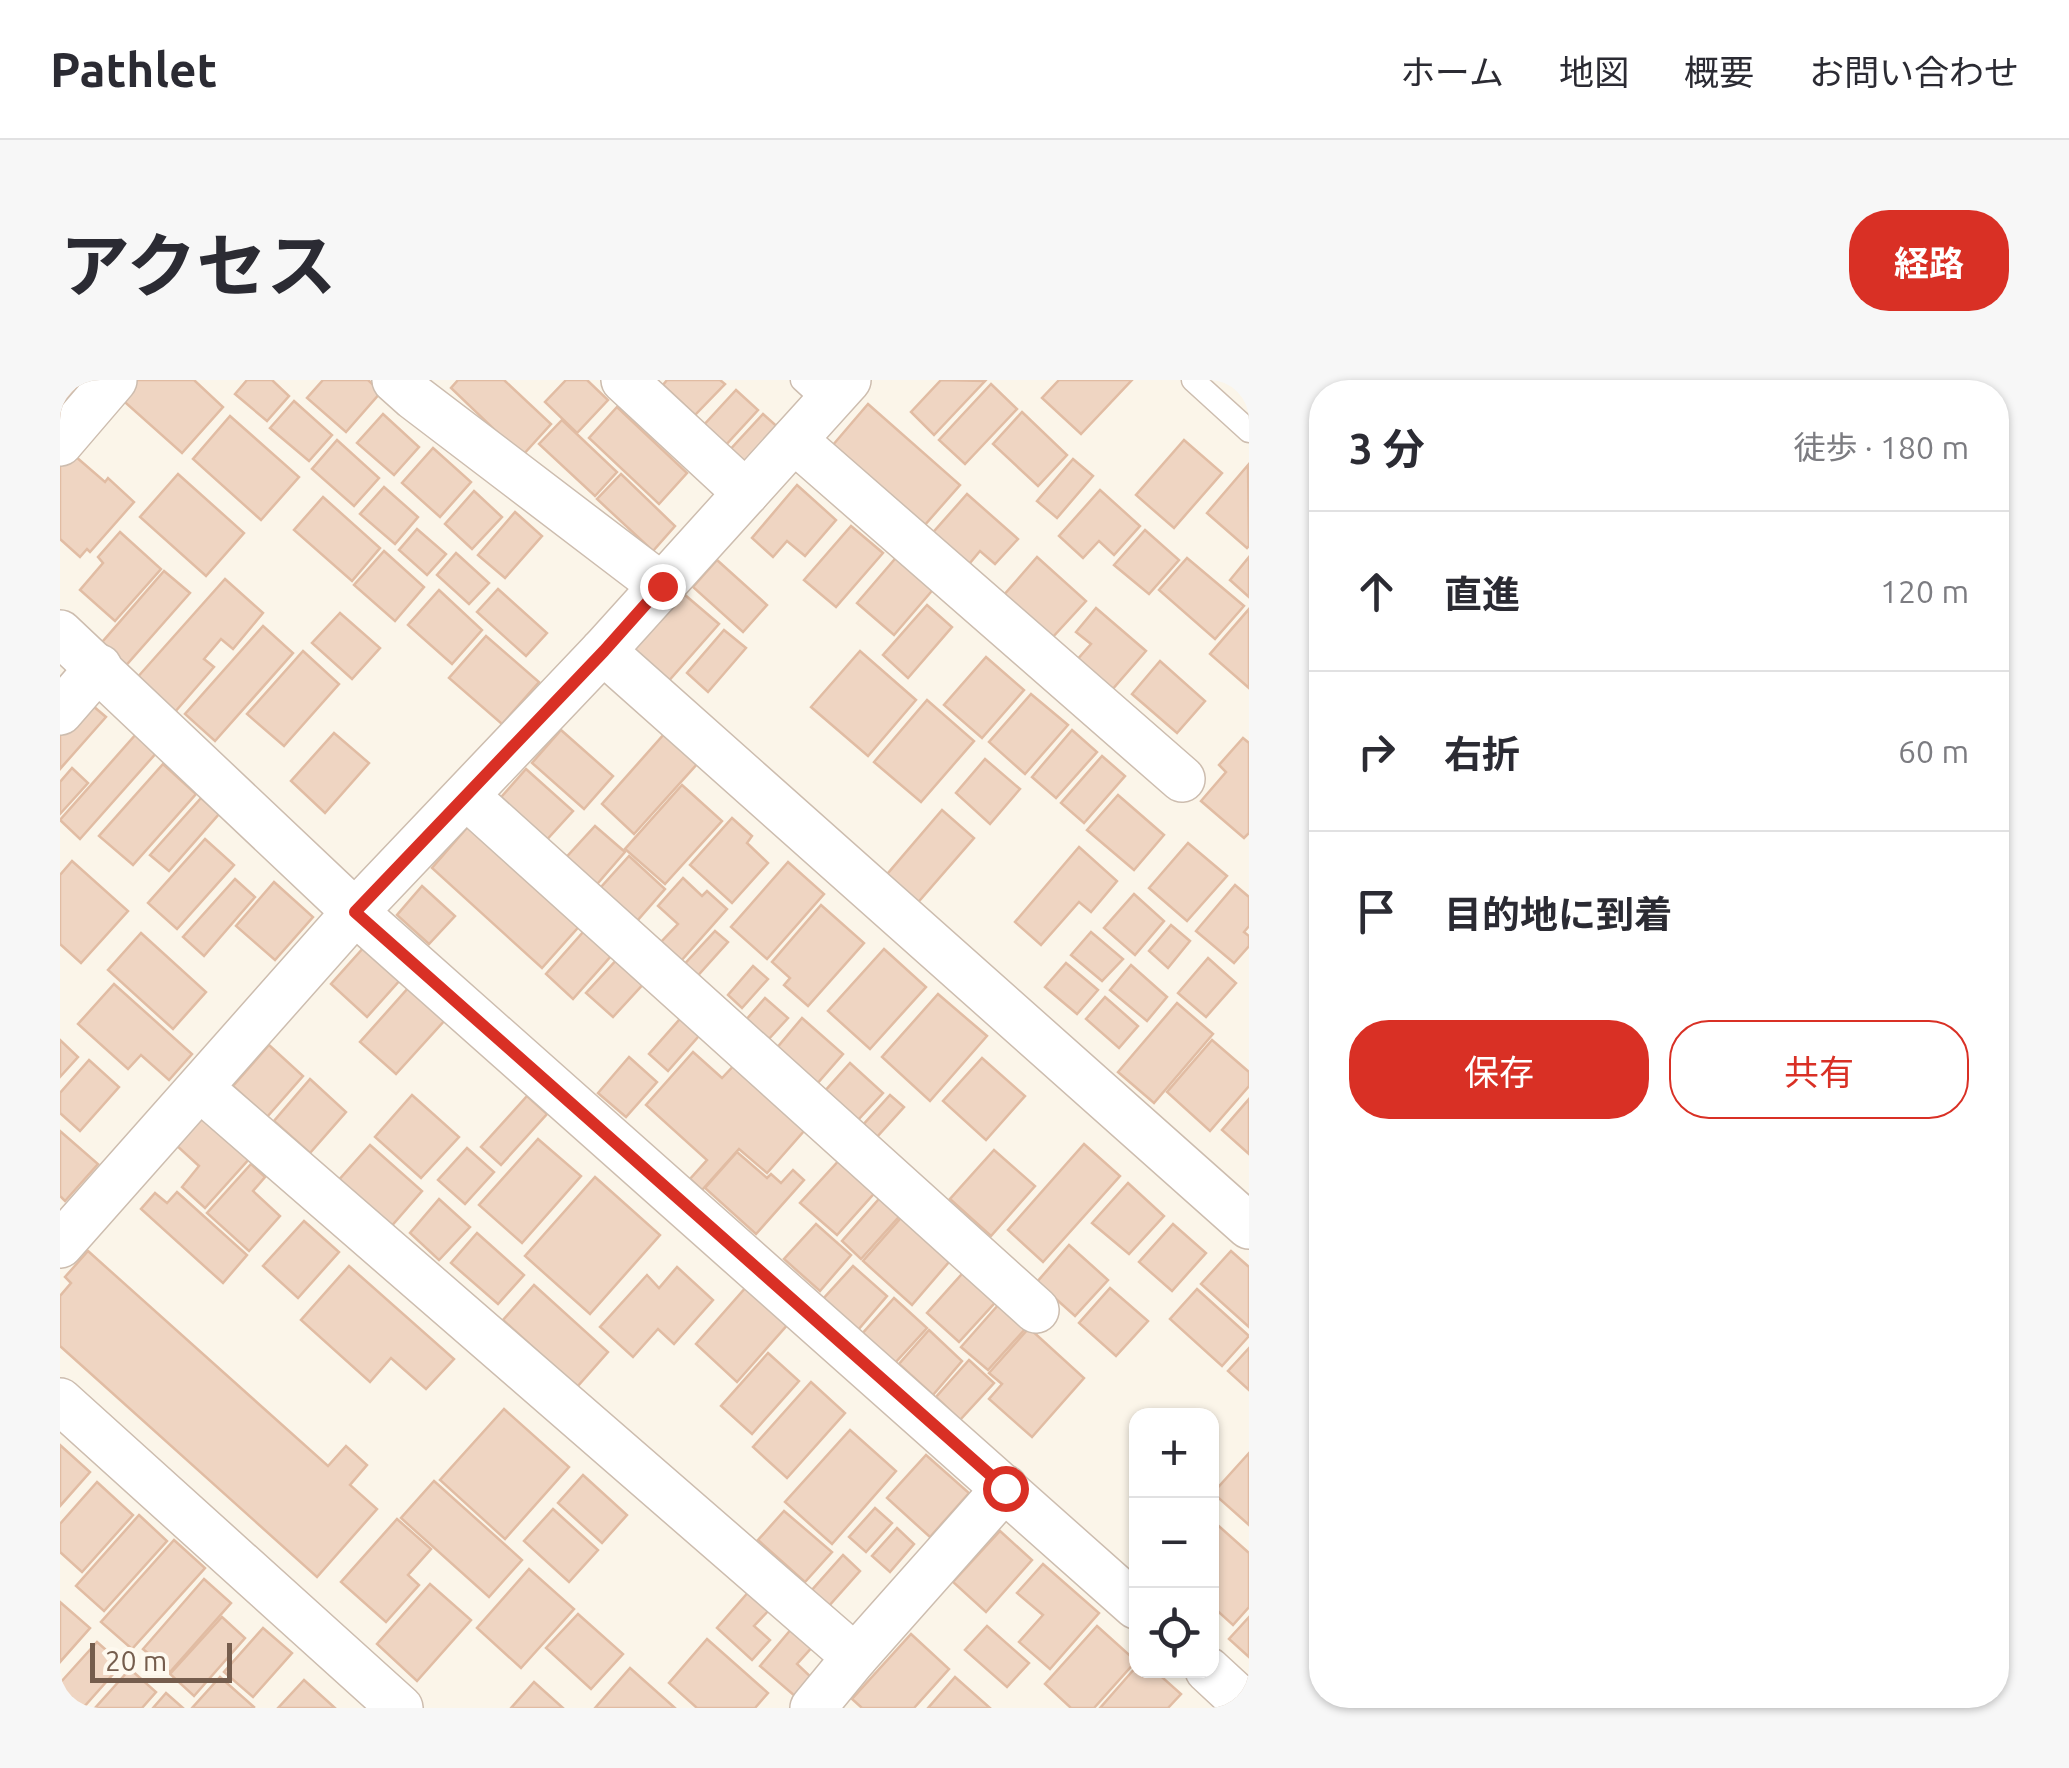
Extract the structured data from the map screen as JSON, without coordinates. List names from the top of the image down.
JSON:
{
  "scale_bar": "20 m",
  "page": {
    "header": "Pathlet",
    "nav": [
      "ホーム",
      "地図",
      "概要",
      "お問い合わせ"
    ],
    "title": "アクセス",
    "buttons": [
      "経路",
      ["保存", "共有"]
    ],
    "heading": ["3 分", "徒歩 · 180 m"],
    "list": [
      ["直進", "120 m"],
      ["右折", "60 m"],
      "目的地に到着"
    ],
    "map_buttons": ["+", "−"],
    "scale": "20 m"
  }
}
